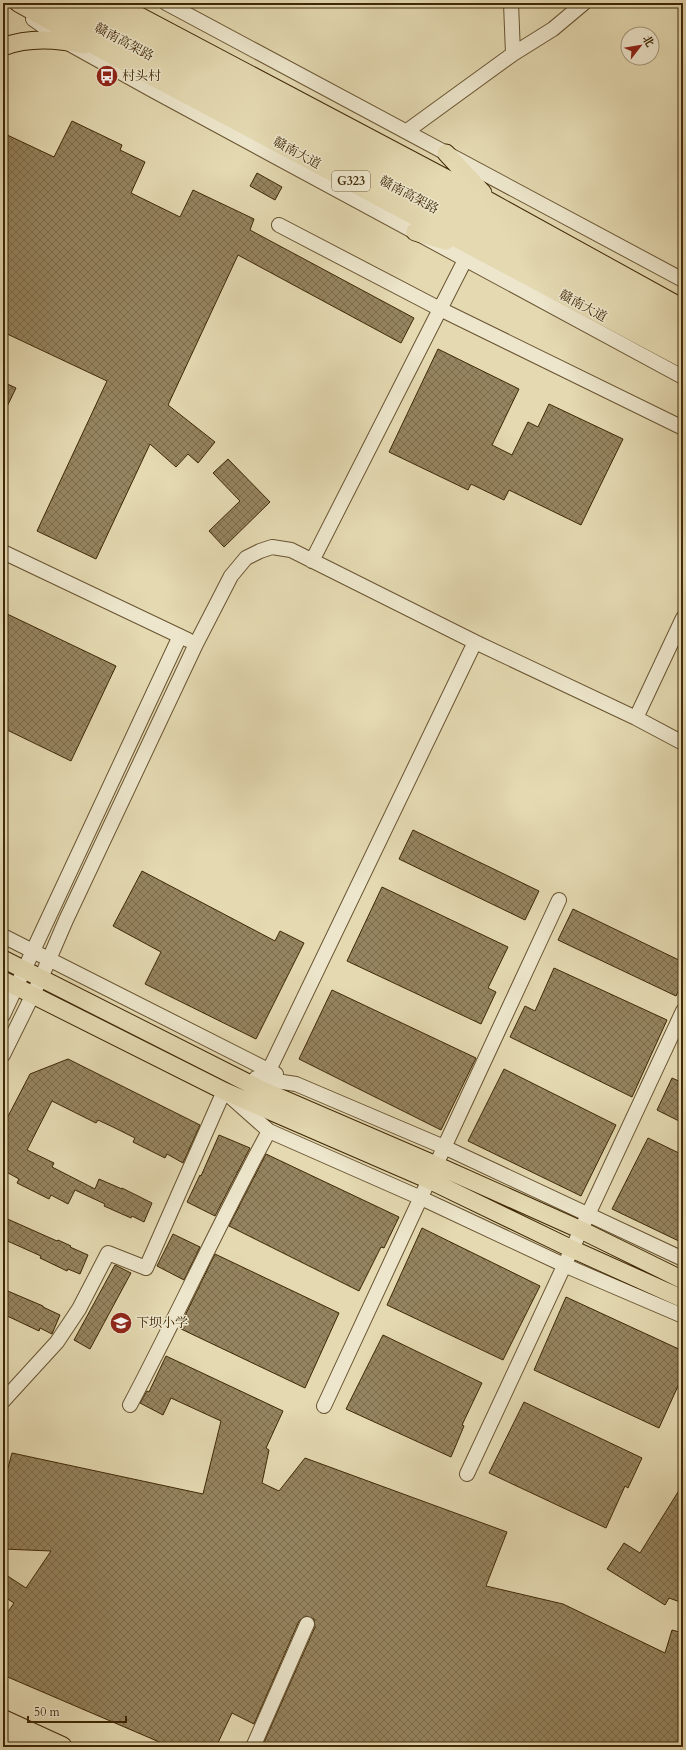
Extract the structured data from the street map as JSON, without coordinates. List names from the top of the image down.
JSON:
{
  "streets": {
    "highway": ["赣南高架路"],
    "main road": ["赣南大道", "G323"]
  },
  "places": {
    "bus stop": ["村头村"],
    "school or university": ["下坝小学"]
  },
  "scale_bar": "50 m",
  "north": "top right"
}
